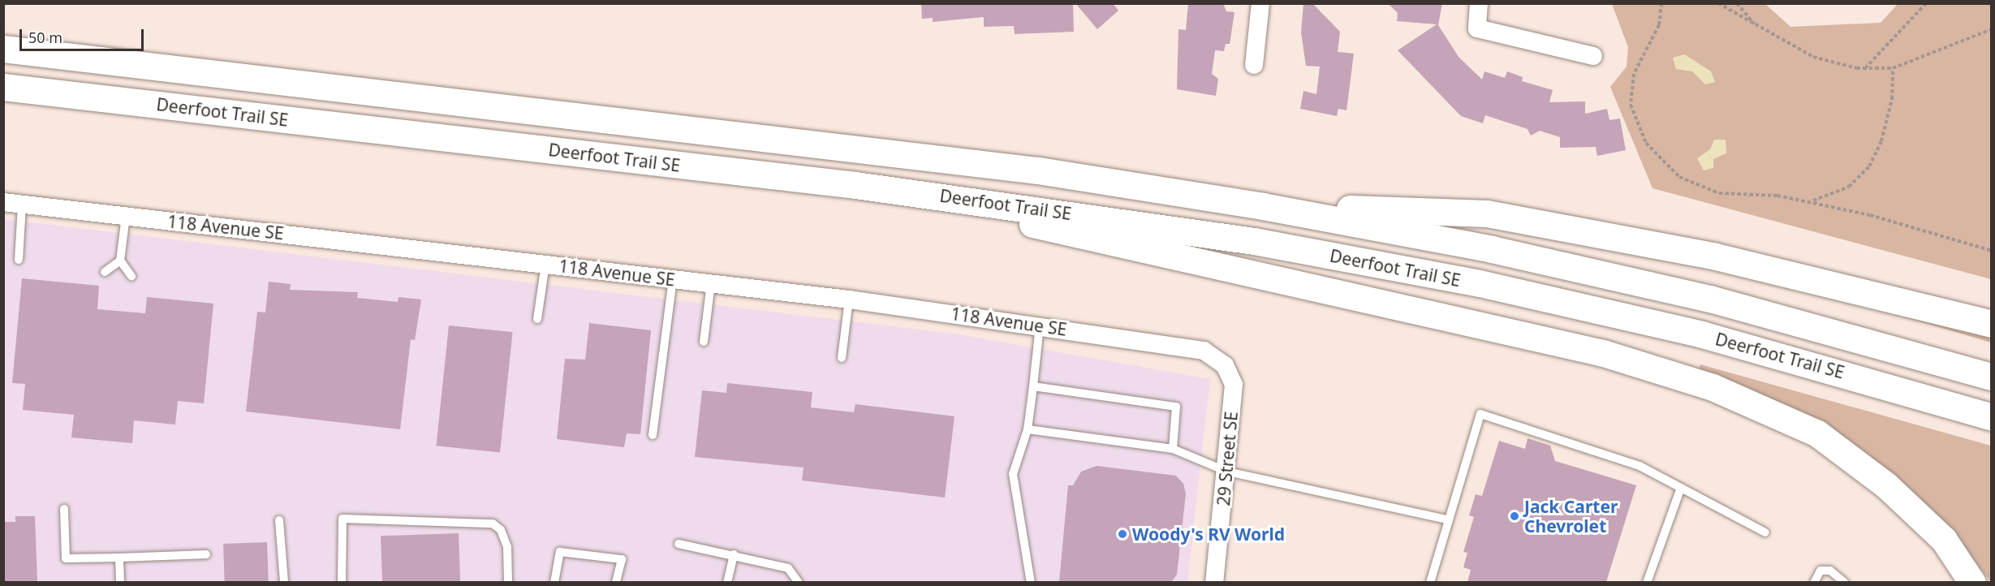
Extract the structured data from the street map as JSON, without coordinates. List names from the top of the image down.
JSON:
{
  "streets": {
    "highway": ["Deerfoot Trail SE"],
    "street": ["118 Avenue SE", "29 Street SE"]
  },
  "crossings": [
    ["118 Avenue SE", "29 Street SE"]
  ],
  "places": ["Jack Carter Chevrolet", "Woody's RV World"],
  "scale_bar": "50 m"
}
